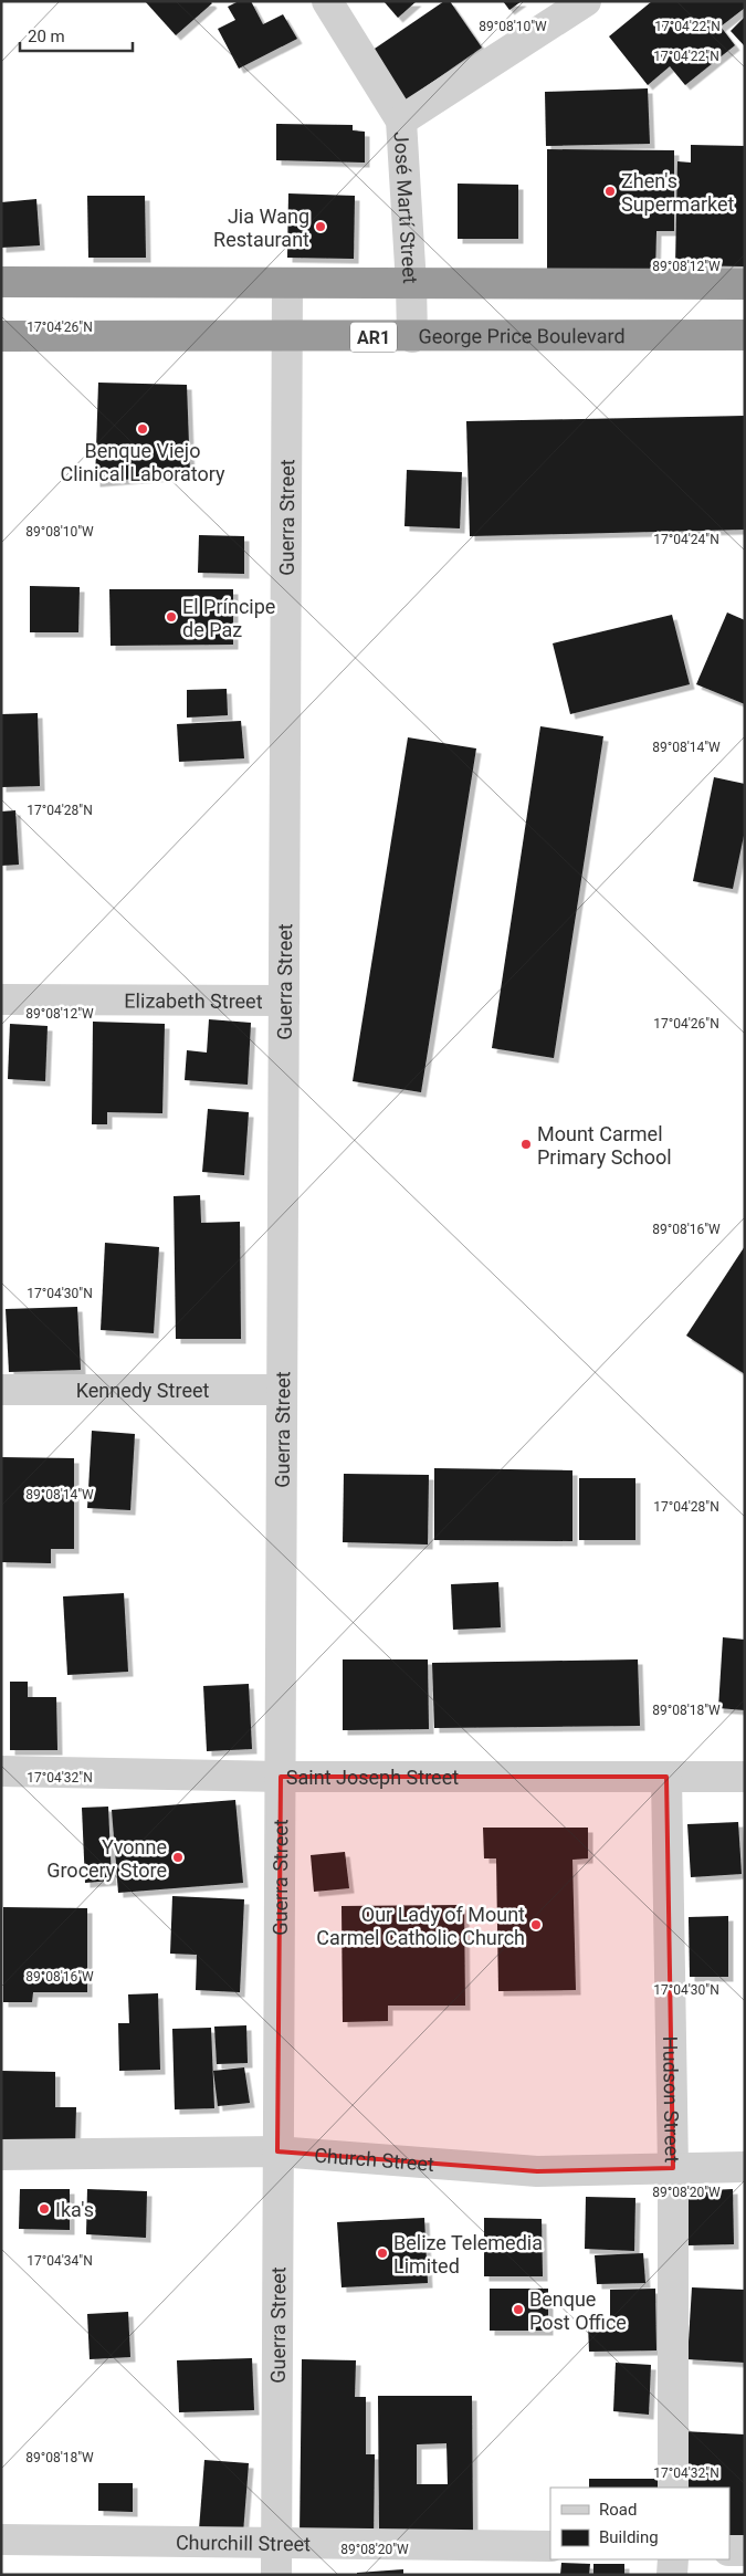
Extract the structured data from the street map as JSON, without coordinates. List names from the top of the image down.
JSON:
{
  "streets": {
    "highway": ["George Price Boulevard", "AR1"],
    "street": [
      "José Martí Street",
      "Guerra Street",
      "Elizabeth Street",
      "Kennedy Street",
      "Saint Joseph Street",
      "Hudson Street",
      "Church Street",
      "Churchill Street"
    ]
  },
  "crossings": [
    ["José Martí Street", "George Price Boulevard"],
    ["George Price Boulevard", "Guerra Street"],
    ["Guerra Street", "Elizabeth Street"],
    ["Guerra Street", "Kennedy Street"],
    ["Guerra Street", "Saint Joseph Street"],
    ["Guerra Street", "Church Street"],
    ["Guerra Street", "Churchill Street"],
    ["Saint Joseph Street", "Hudson Street"],
    ["Hudson Street", "Church Street"]
  ],
  "places": [
    "Zhen's Supermarket",
    "Jia Wang Restaurant",
    "Benque Viejo Clinical Laboratory",
    "El Príncipe de Paz",
    "Mount Carmel Primary School",
    "Yvonne Grocery Store",
    "Our Lady of Mount Carmel Catholic Church",
    "Ika's",
    "Belize Telemedia Limited",
    "Benque Post Office"
  ],
  "legend": ["Road", "Building"],
  "scale_bar": "20 m",
  "coordinates": [
    "17°04'22\"N",
    "89°08'10\"W",
    "89°08'12\"W",
    "17°04'26\"N",
    "17°04'24\"N",
    "89°08'14\"W",
    "17°04'28\"N",
    "89°08'16\"W",
    "17°04'30\"N",
    "89°08'18\"W",
    "17°04'32\"N",
    "89°08'20\"W",
    "17°04'34\"N"
  ]
}
